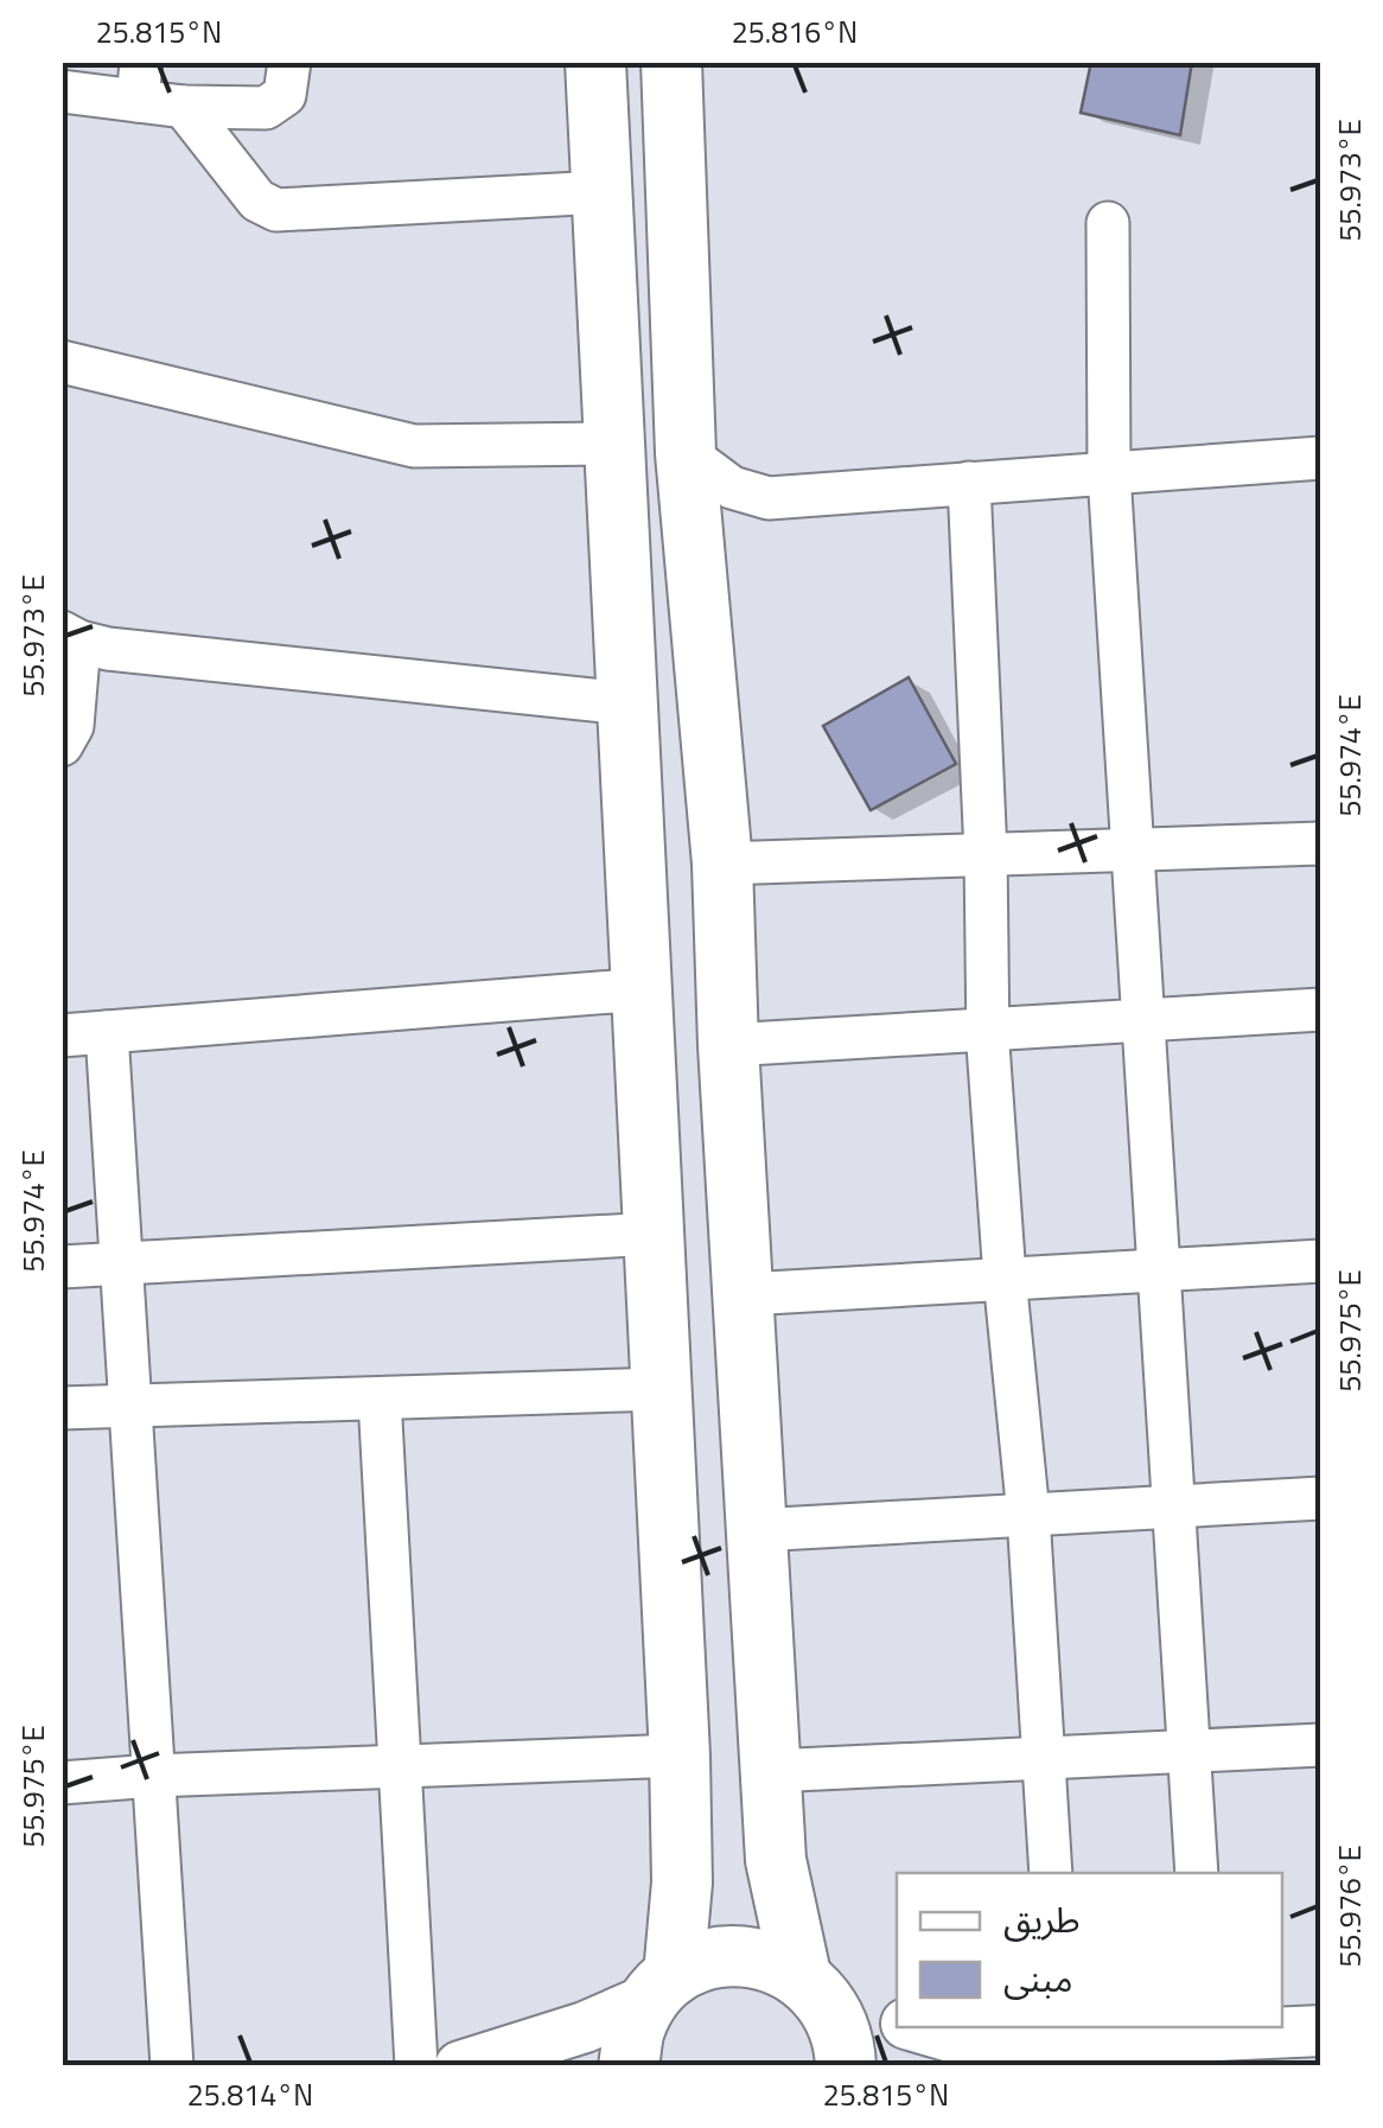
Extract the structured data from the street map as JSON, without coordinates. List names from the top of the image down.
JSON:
{
  "legend": ["طريق", "مبنى"],
  "coordinates": [
    "25.815°N",
    "25.816°N",
    "55.973°E",
    "55.974°E",
    "55.975°E",
    "55.976°E",
    "25.814°N"
  ]
}
